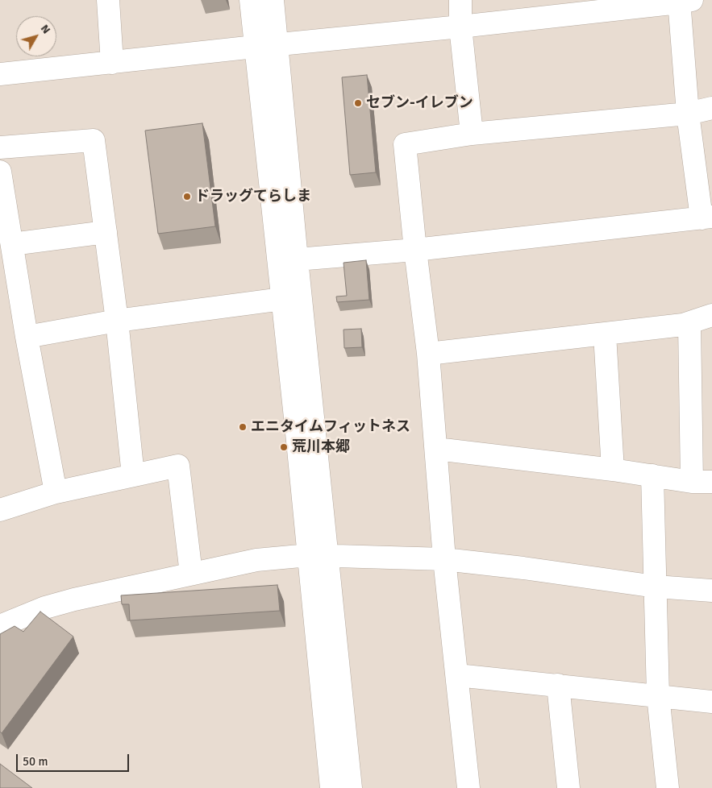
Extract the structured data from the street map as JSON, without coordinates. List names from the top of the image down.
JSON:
{
  "places": [
    "セブン-イレブン",
    "ドラッグてらしま",
    "エニタイムフィットネス",
    "荒川本郷"
  ],
  "scale_bar": "50 m",
  "north": "top right"
}
